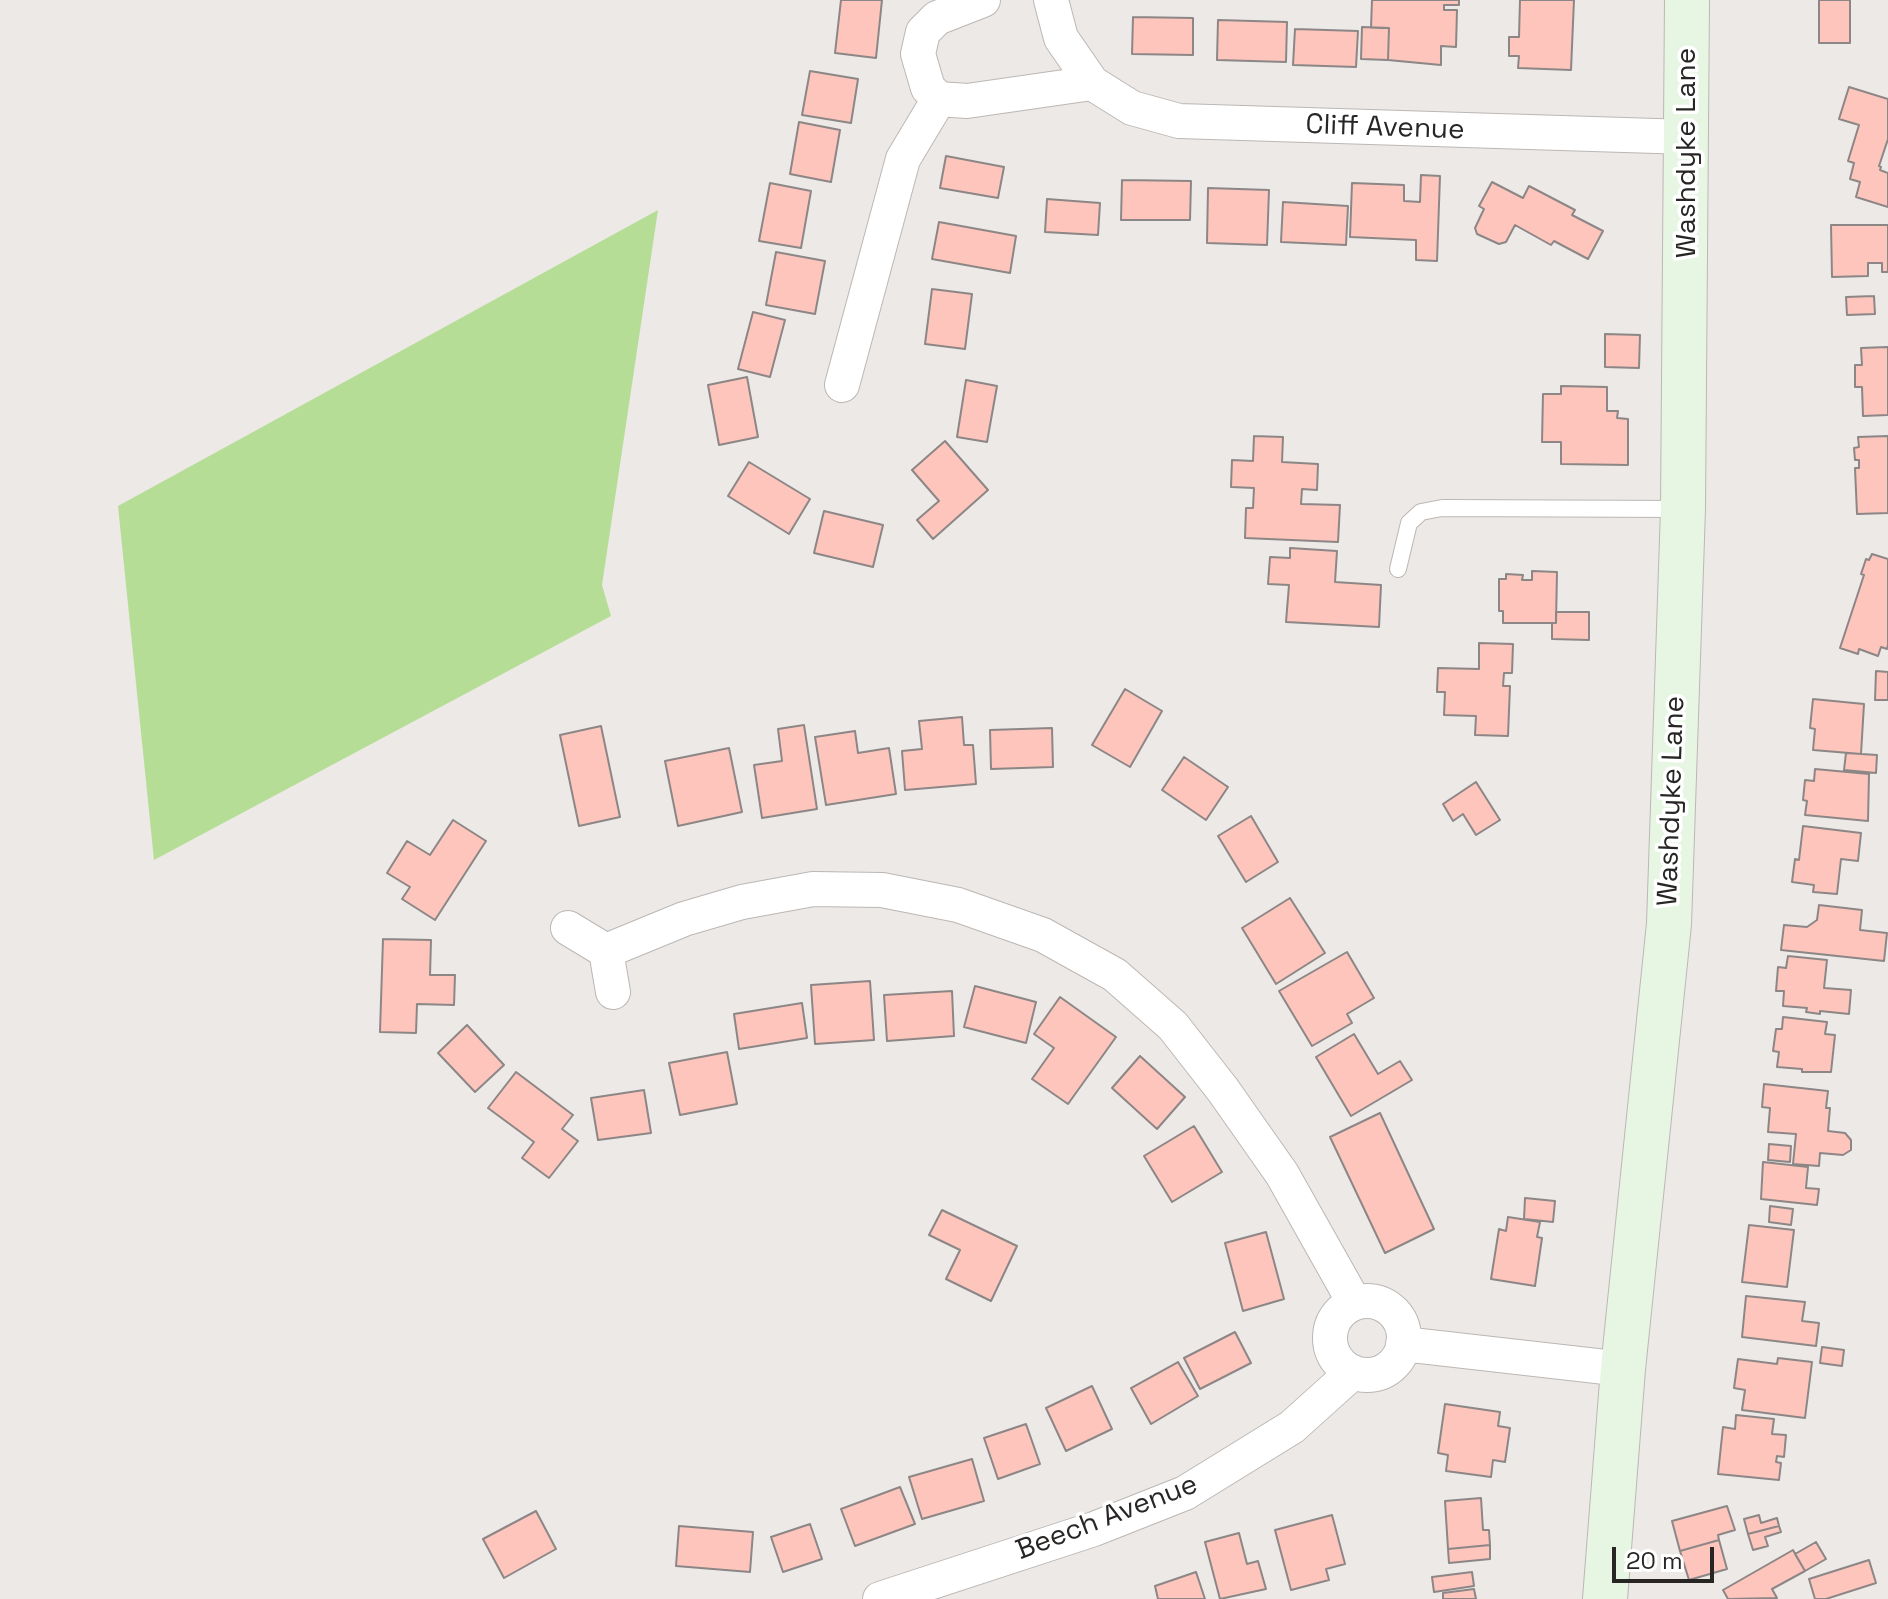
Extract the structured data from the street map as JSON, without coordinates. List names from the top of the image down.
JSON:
{
  "streets": {
    "street": ["Cliff Avenue", "Washdyke Lane", "Beech Avenue"]
  },
  "crossings": [
    ["Cliff Avenue", "Washdyke Lane"]
  ],
  "scale_bar": "20 m"
}
